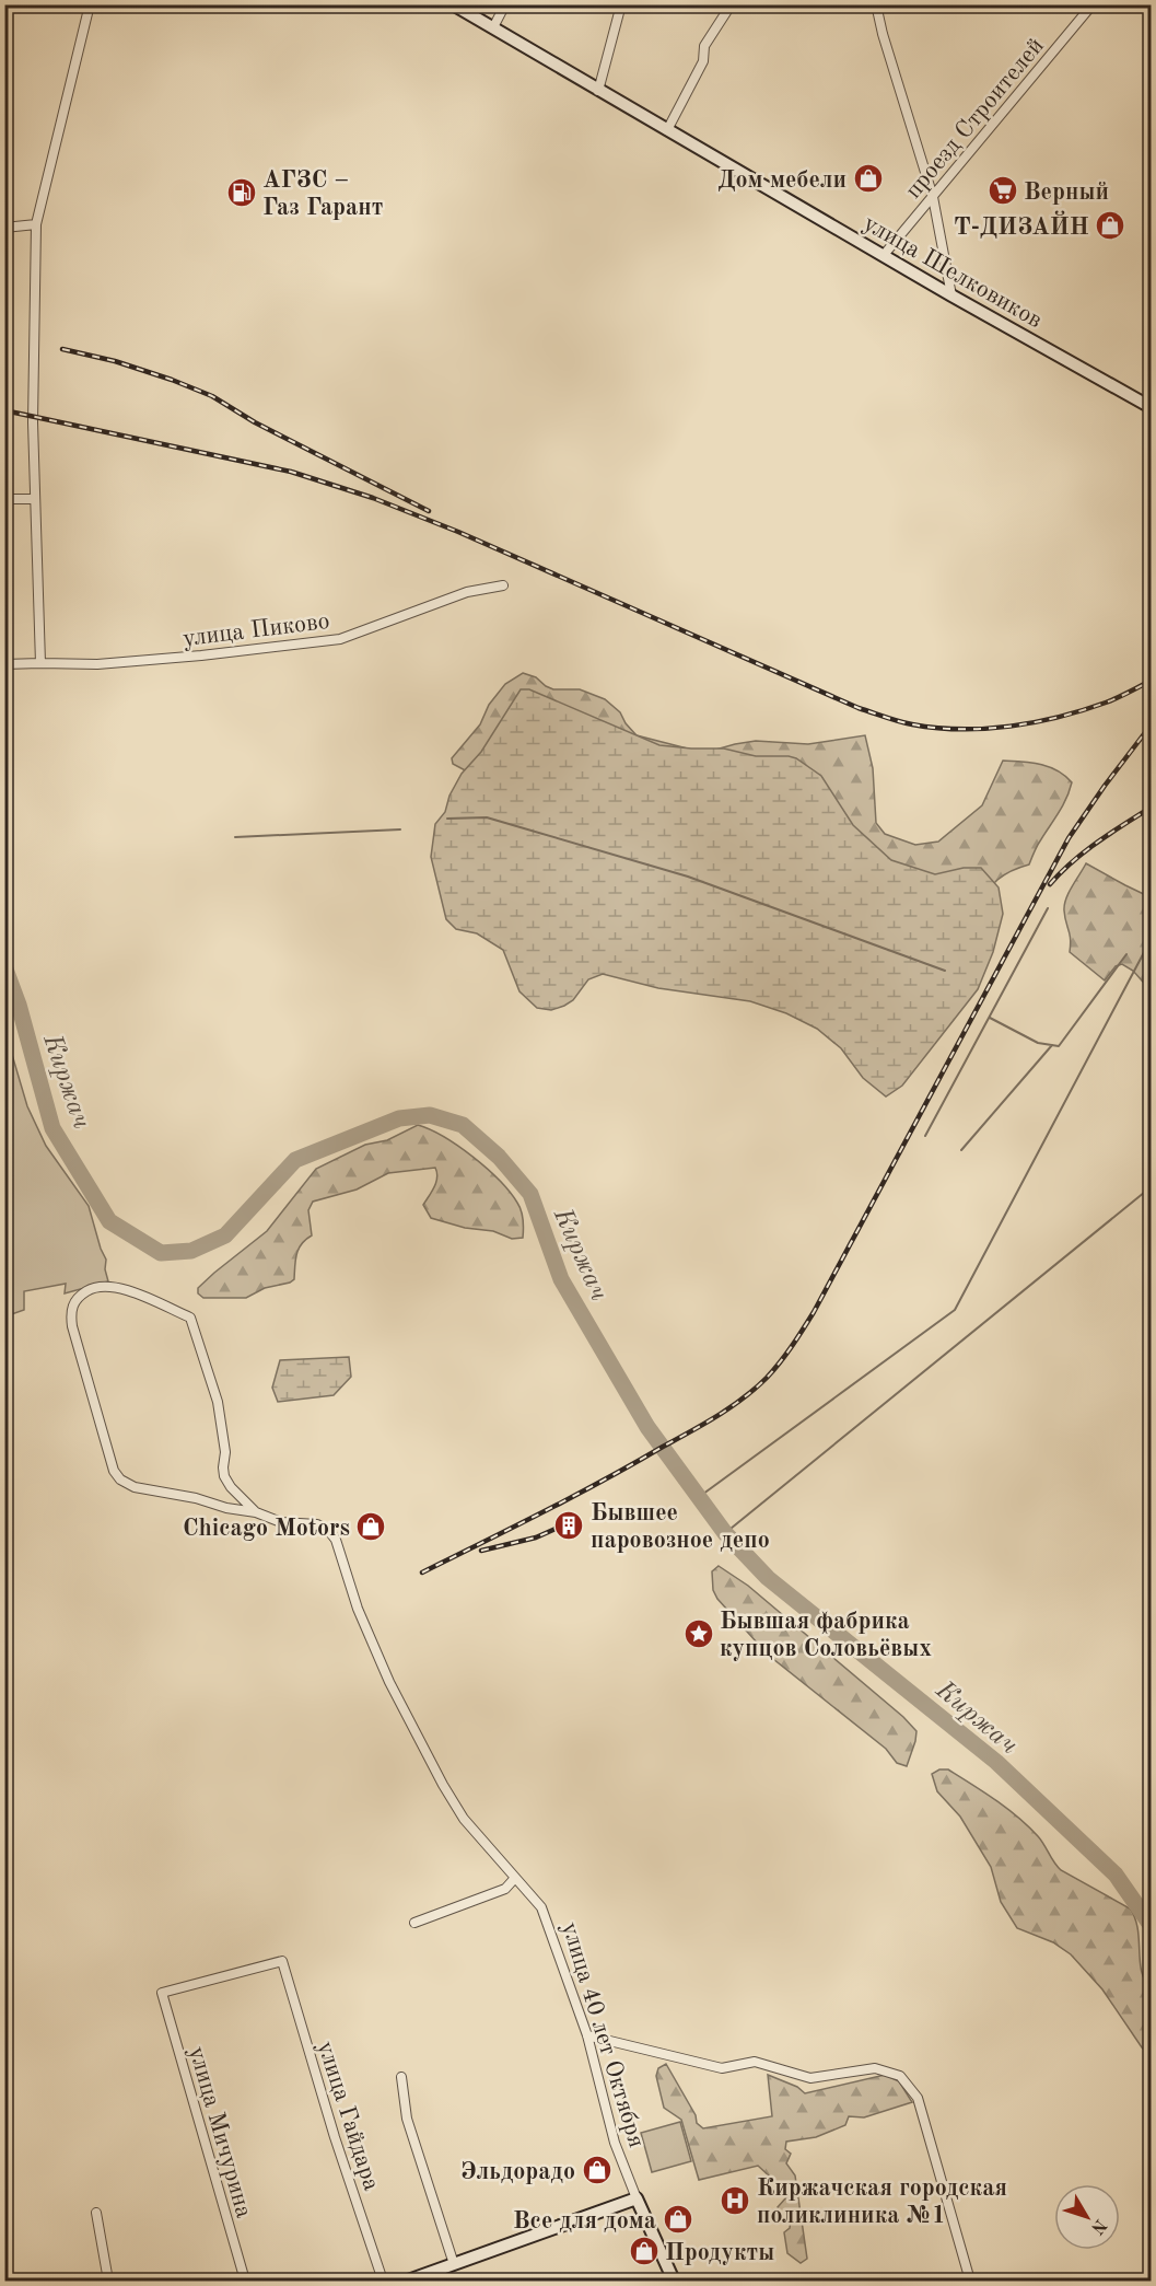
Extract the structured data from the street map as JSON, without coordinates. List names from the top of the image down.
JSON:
{
  "streets": {
    "street": [
      "проезд Строителей",
      "улица Шелковиков",
      "улица Пиково",
      "улица 40 лет Октября",
      "улица Гайдара",
      "улица Мичурина"
    ]
  },
  "crossings": [
    ["проезд Строителей", "улица Шелковиков"],
    ["улица Гайдара", "улица Мичурина"]
  ],
  "water": ["Киржач"],
  "places": {
    "shop": [
      "Дом мебели",
      "Т-ДИЗАЙН",
      "Chicago Motors",
      "Эльдорадо",
      "Все для дома",
      "Продукты"
    ],
    "supermarket": ["Верный"],
    "fuel station": ["АГЗС – Газ Гарант"],
    "building": ["Бывшее паровозное депо"],
    "place": ["Бывшая фабрика купцов Соловьёвых"],
    "hospital": ["Киржачская городская поликлиника №1"]
  },
  "north": "bottom right"
}
